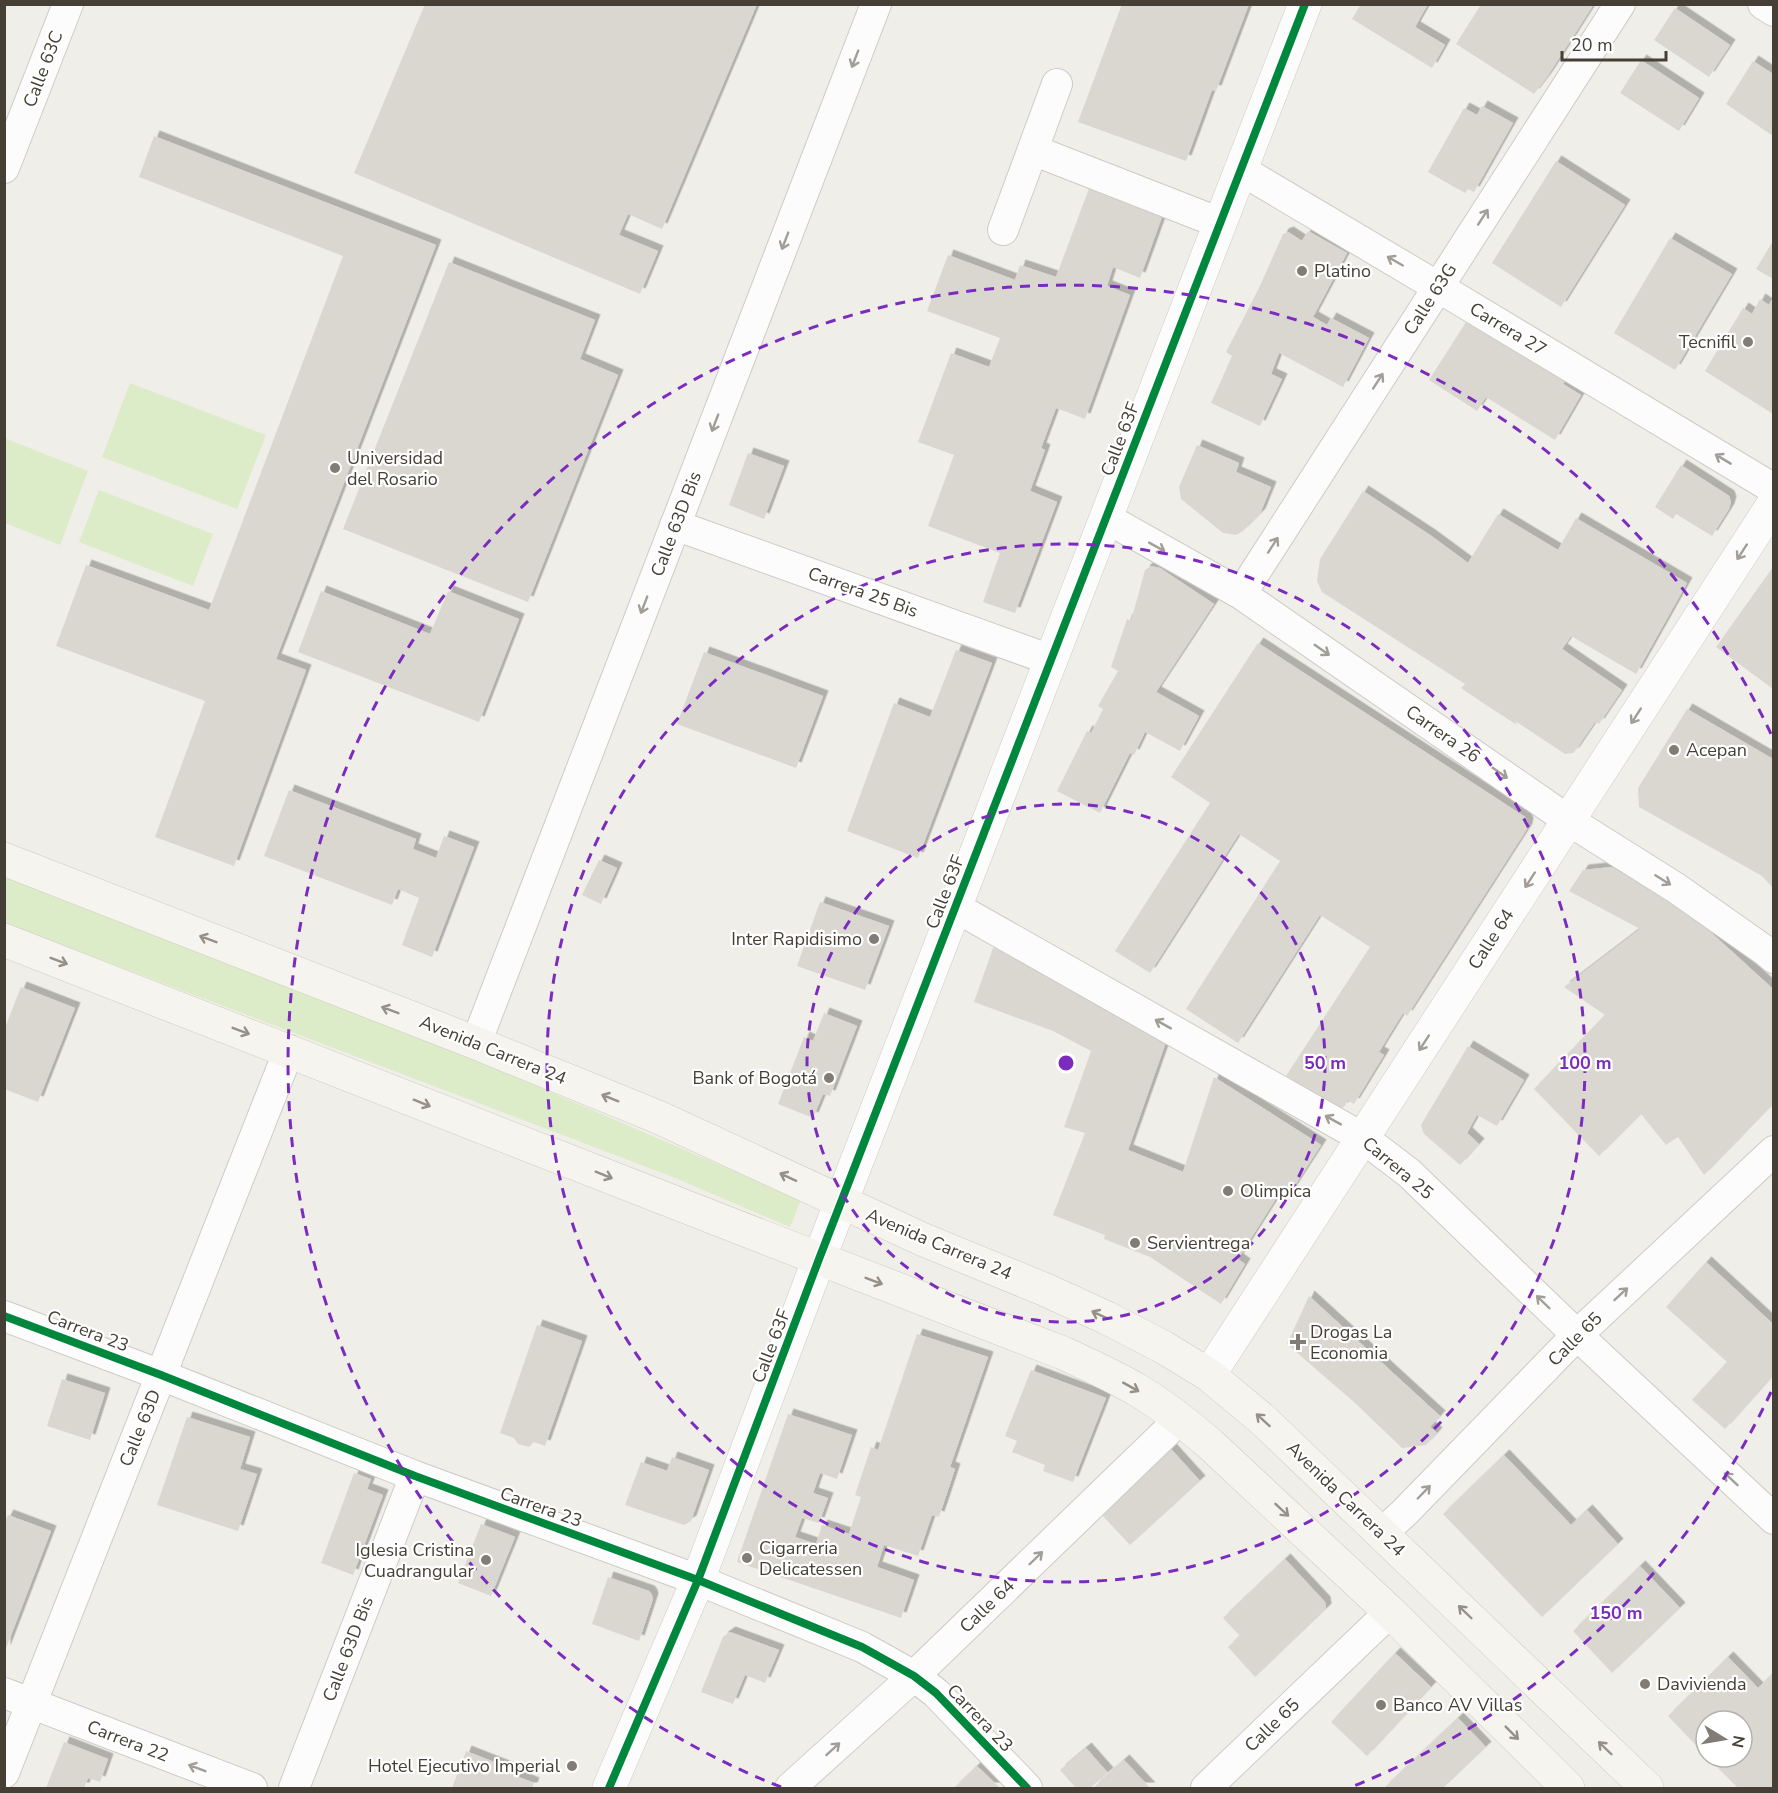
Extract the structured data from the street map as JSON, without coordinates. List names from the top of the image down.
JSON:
{
  "streets": {
    "main road": ["Avenida Carrera 24"],
    "street": [
      "Calle 63C",
      "Calle 63G",
      "Carrera 27",
      "Calle 63F",
      "Calle 63D Bis",
      "Carrera 25 Bis",
      "Carrera 26",
      "Calle 64",
      "Carrera 25",
      "Carrera 23",
      "Calle 65",
      "Calle 63D",
      "Carrera 22"
    ]
  },
  "crossings": [
    ["Calle 63G", "Carrera 27"],
    ["Calle 63G", "Carrera 26"],
    ["Carrera 27", "Calle 63F"],
    ["Calle 63F", "Carrera 25 Bis"],
    ["Calle 63F", "Carrera 26"],
    ["Calle 63F", "Avenida Carrera 24"],
    ["Calle 63F", "Carrera 25"],
    ["Calle 63F", "Carrera 23"],
    ["Calle 63D Bis", "Carrera 25 Bis"],
    ["Calle 63D Bis", "Avenida Carrera 24"],
    ["Calle 63D Bis", "Carrera 23"],
    ["Carrera 26", "Calle 64"],
    ["Calle 64", "Avenida Carrera 24"],
    ["Calle 64", "Carrera 25"],
    ["Calle 64", "Carrera 23"],
    ["Avenida Carrera 24", "Calle 65"],
    ["Carrera 25", "Calle 65"],
    ["Carrera 23", "Calle 63D"],
    ["Calle 63D", "Carrera 22"]
  ],
  "one_way": [
    "Calle 63G",
    "Carrera 27",
    "Calle 63D Bis",
    "Carrera 26",
    "Carrera 25",
    "Calle 65",
    "Carrera 22"
  ],
  "places": {
    "other": [
      "Platino",
      "Tecnifil",
      "Universidad del Rosario",
      "Acepan",
      "Inter Rapidisimo",
      "Bank of Bogotá",
      "Olimpica",
      "Servientrega",
      "Cigarreria Delicatessen",
      "Iglesia Cristina Cuadrangular",
      "Davivienda",
      "Banco AV Villas",
      "Hotel Ejecutivo Imperial"
    ],
    "health": ["Drogas La Economia"]
  },
  "scale_bar": "20 m",
  "north": "right",
  "rings": ["50 m", "100 m", "150 m"]
}
